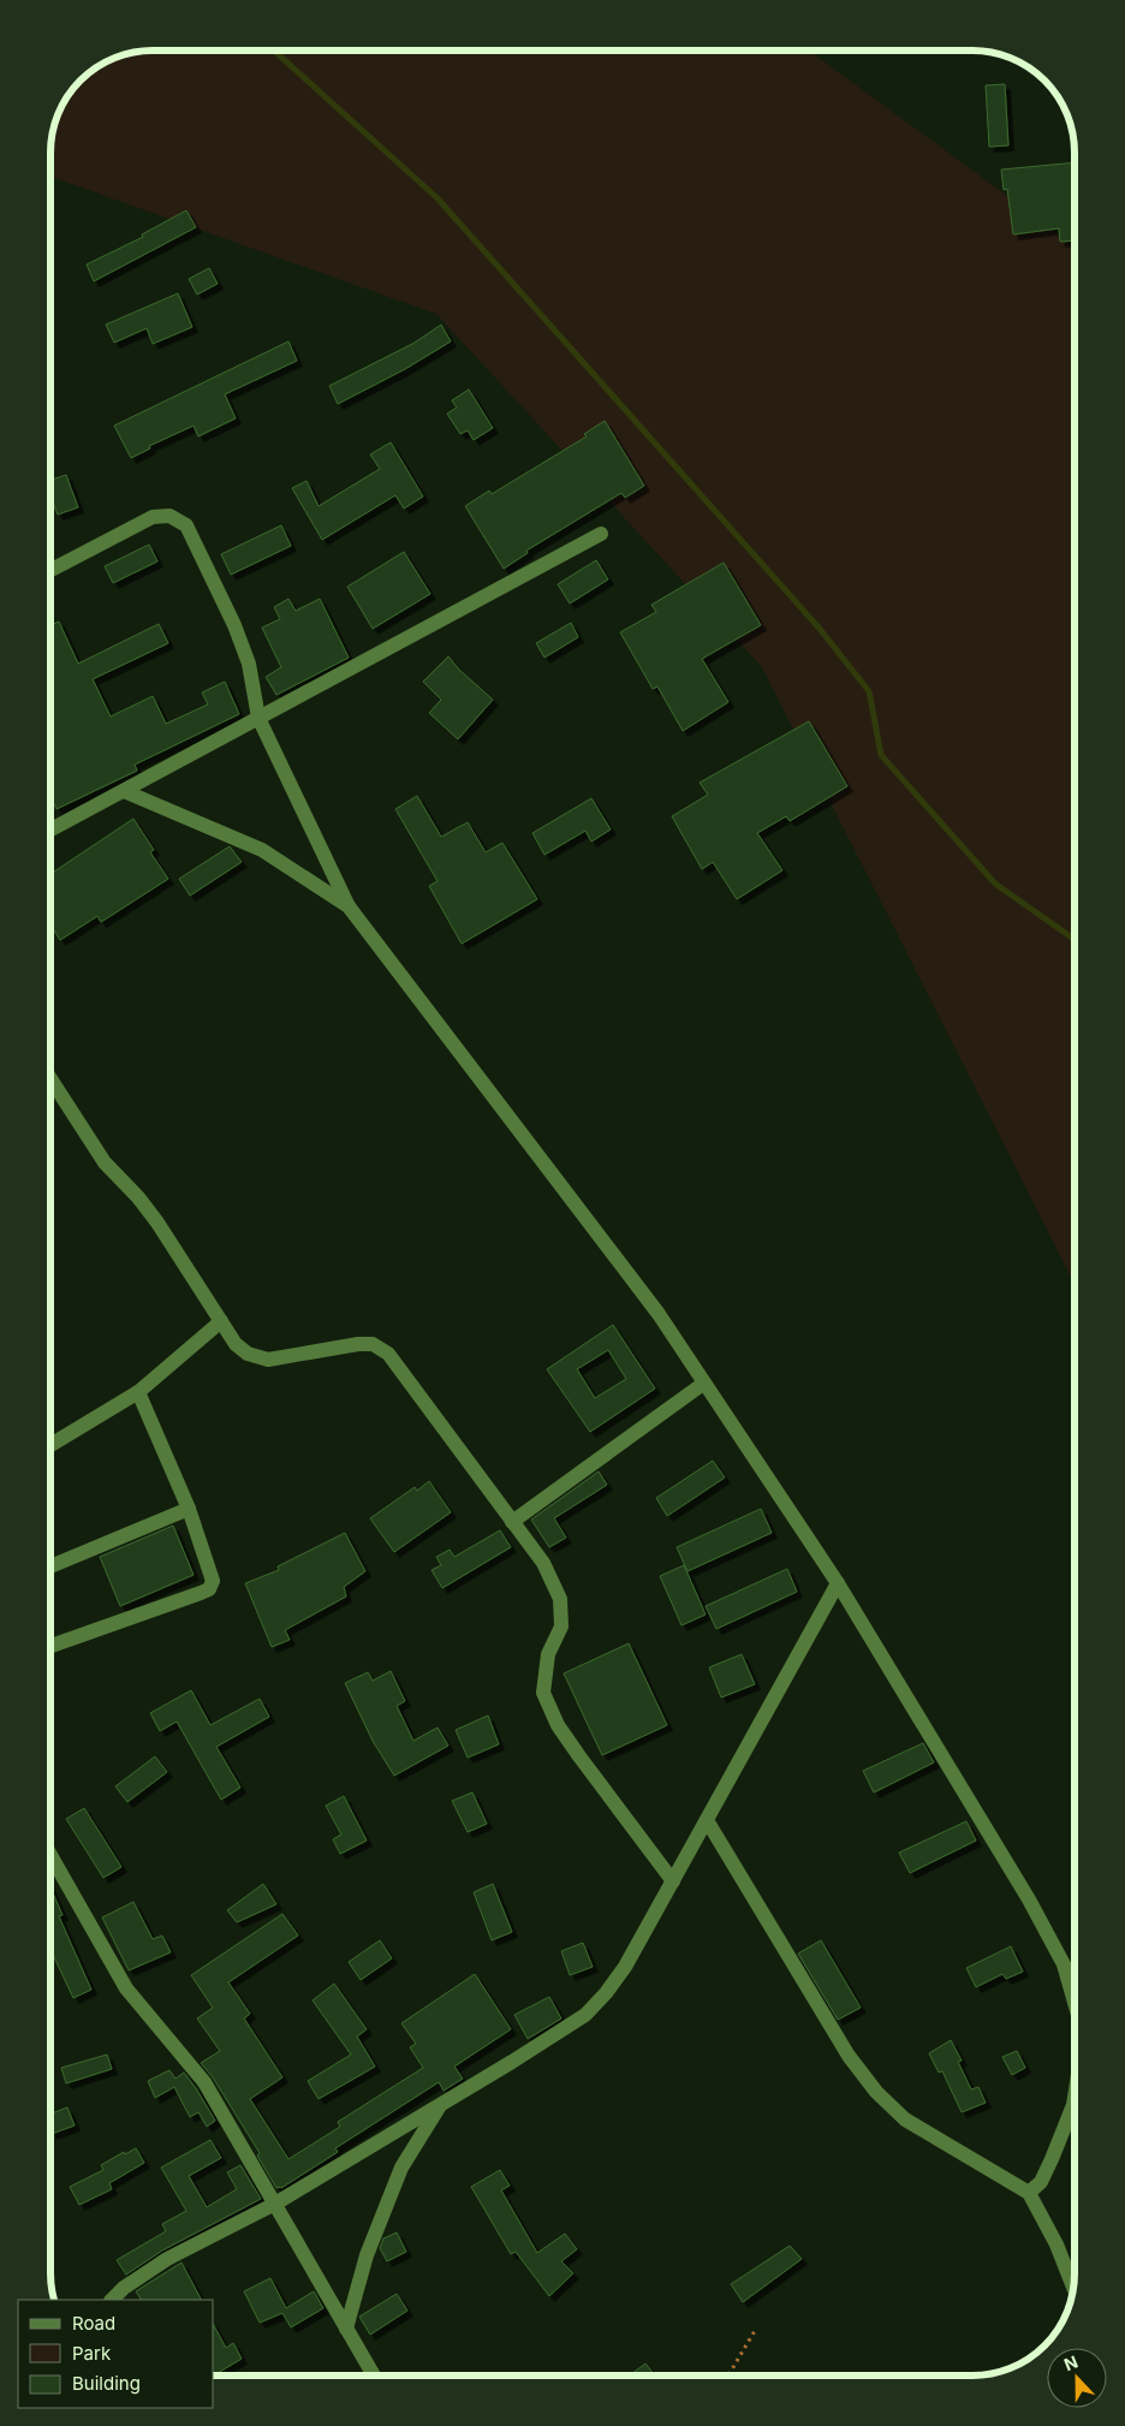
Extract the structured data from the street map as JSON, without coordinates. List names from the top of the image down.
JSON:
{
  "legend": ["Road", "Park", "Building"],
  "north": "top"
}
